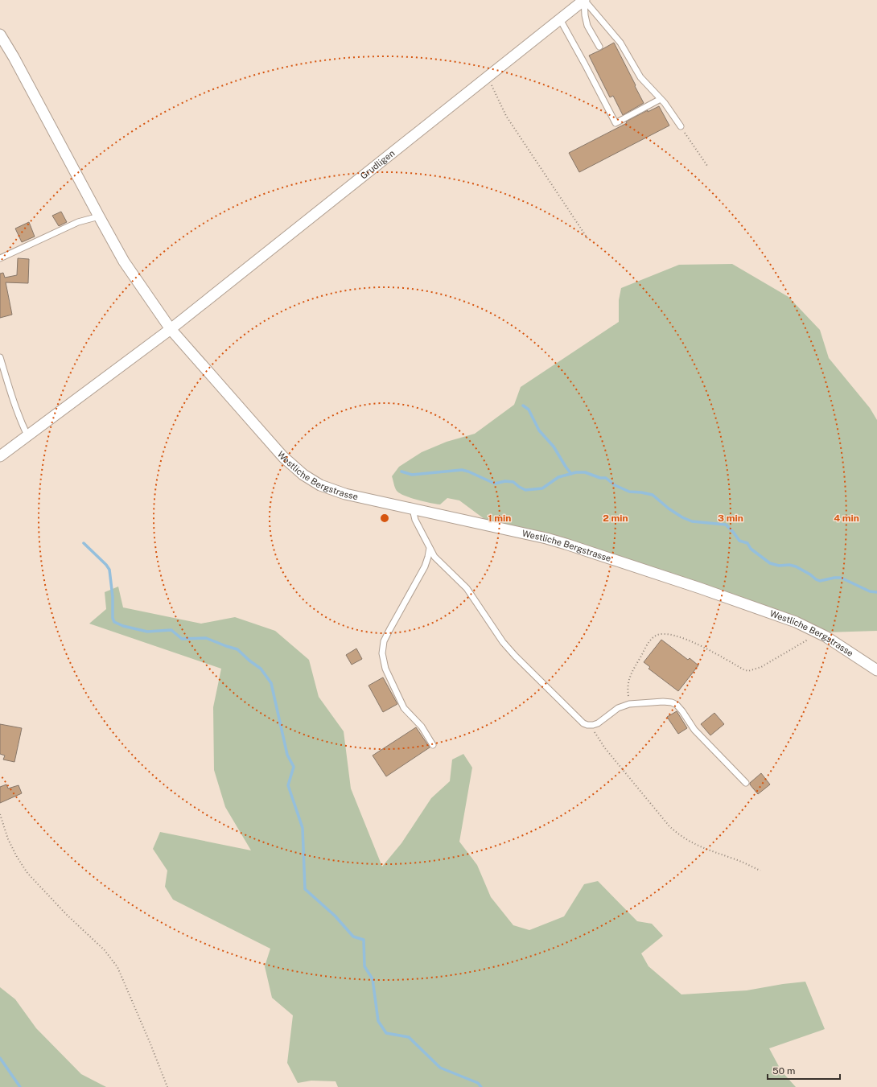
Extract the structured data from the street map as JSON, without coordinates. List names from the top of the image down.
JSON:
{
  "streets": {
    "street": ["Grudligen", "Westliche Bergstrasse"]
  },
  "crossings": [
    ["Grudligen", "Westliche Bergstrasse"]
  ],
  "scale_bar": "50 m",
  "rings": [
    "1 min",
    "2 min",
    "3 min",
    "4 min"
  ]
}
